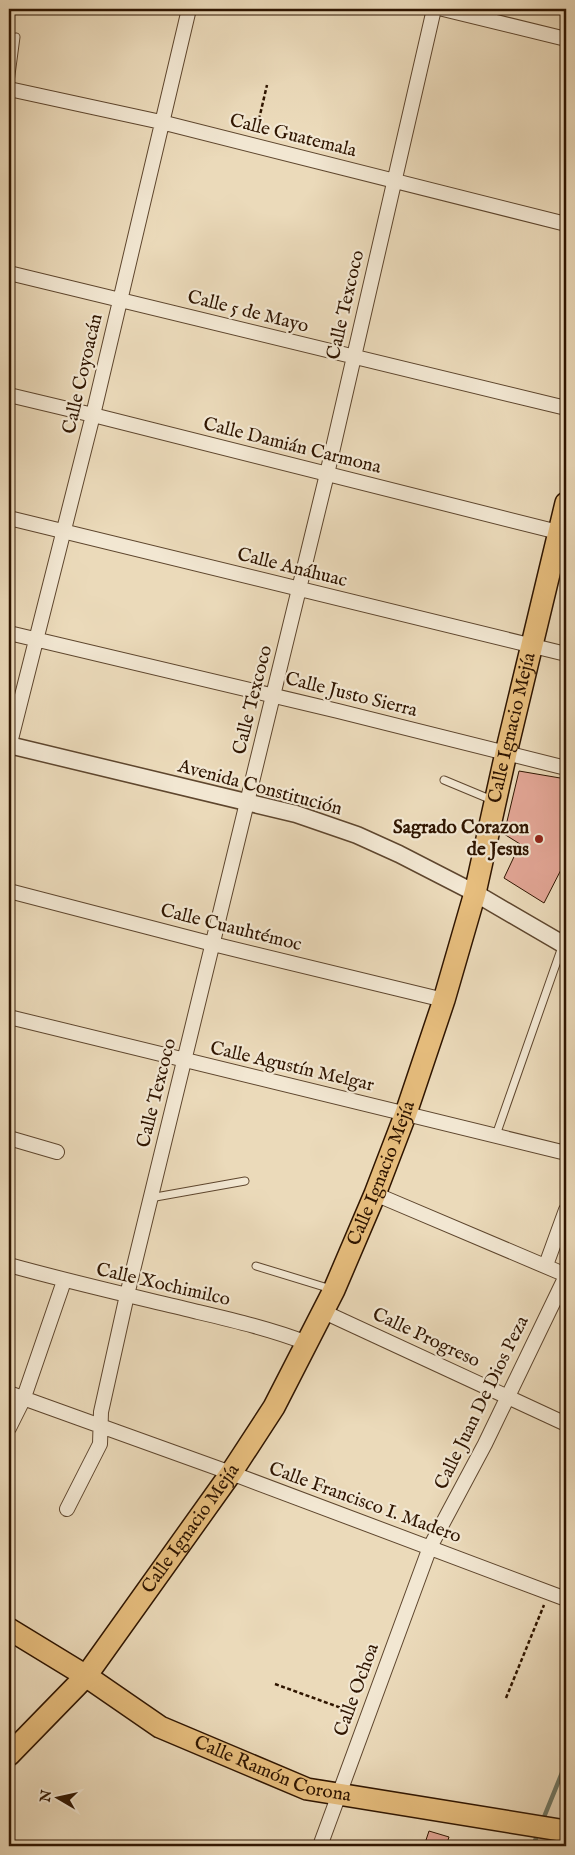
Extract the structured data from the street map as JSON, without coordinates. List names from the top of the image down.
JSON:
{
  "streets": {
    "main road": ["Calle Ignacio Mejía", "Calle Ramón Corona"],
    "street": [
      "Calle Guatemala",
      "Calle Texcoco",
      "Calle 5 de Mayo",
      "Calle Coyoacán",
      "Calle Damián Carmona",
      "Calle Anáhuac",
      "Calle Justo Sierra",
      "Avenida Constitución",
      "Calle Cuauhtémoc",
      "Calle Agustín Melgar",
      "Calle Xochimilco",
      "Calle Progreso",
      "Calle Juan De Dios Peza",
      "Calle Francisco I. Madero",
      "Calle Ochoa"
    ]
  },
  "crossings": [
    ["Calle Guatemala", "Calle Texcoco"],
    ["Calle Guatemala", "Calle Coyoacán"],
    ["Calle Texcoco", "Calle 5 de Mayo"],
    ["Calle Texcoco", "Calle Damián Carmona"],
    ["Calle Texcoco", "Calle Anáhuac"],
    ["Calle Texcoco", "Calle Justo Sierra"],
    ["Calle Texcoco", "Avenida Constitución"],
    ["Calle Texcoco", "Calle Cuauhtémoc"],
    ["Calle Texcoco", "Calle Agustín Melgar"],
    ["Calle Texcoco", "Calle Xochimilco"],
    ["Calle Texcoco", "Calle Francisco I. Madero"],
    ["Calle 5 de Mayo", "Calle Coyoacán"],
    ["Calle Coyoacán", "Calle Damián Carmona"],
    ["Calle Coyoacán", "Calle Anáhuac"],
    ["Calle Coyoacán", "Calle Justo Sierra"],
    ["Calle Coyoacán", "Avenida Constitución"],
    ["Calle Damián Carmona", "Calle Ignacio Mejía"],
    ["Calle Anáhuac", "Calle Ignacio Mejía"],
    ["Calle Justo Sierra", "Calle Ignacio Mejía"],
    ["Calle Ignacio Mejía", "Avenida Constitución"],
    ["Calle Ignacio Mejía", "Calle Cuauhtémoc"],
    ["Calle Ignacio Mejía", "Calle Agustín Melgar"],
    ["Calle Ignacio Mejía", "Calle Xochimilco"],
    ["Calle Ignacio Mejía", "Calle Progreso"],
    ["Calle Ignacio Mejía", "Calle Francisco I. Madero"],
    ["Calle Ignacio Mejía", "Calle Ramón Corona"],
    ["Calle Progreso", "Calle Juan De Dios Peza"],
    ["Calle Juan De Dios Peza", "Calle Francisco I. Madero"],
    ["Calle Juan De Dios Peza", "Calle Ochoa"],
    ["Calle Francisco I. Madero", "Calle Ochoa"],
    ["Calle Ochoa", "Calle Ramón Corona"]
  ],
  "places": ["Sagrado Corazon de Jesus"],
  "north": "left"
}
